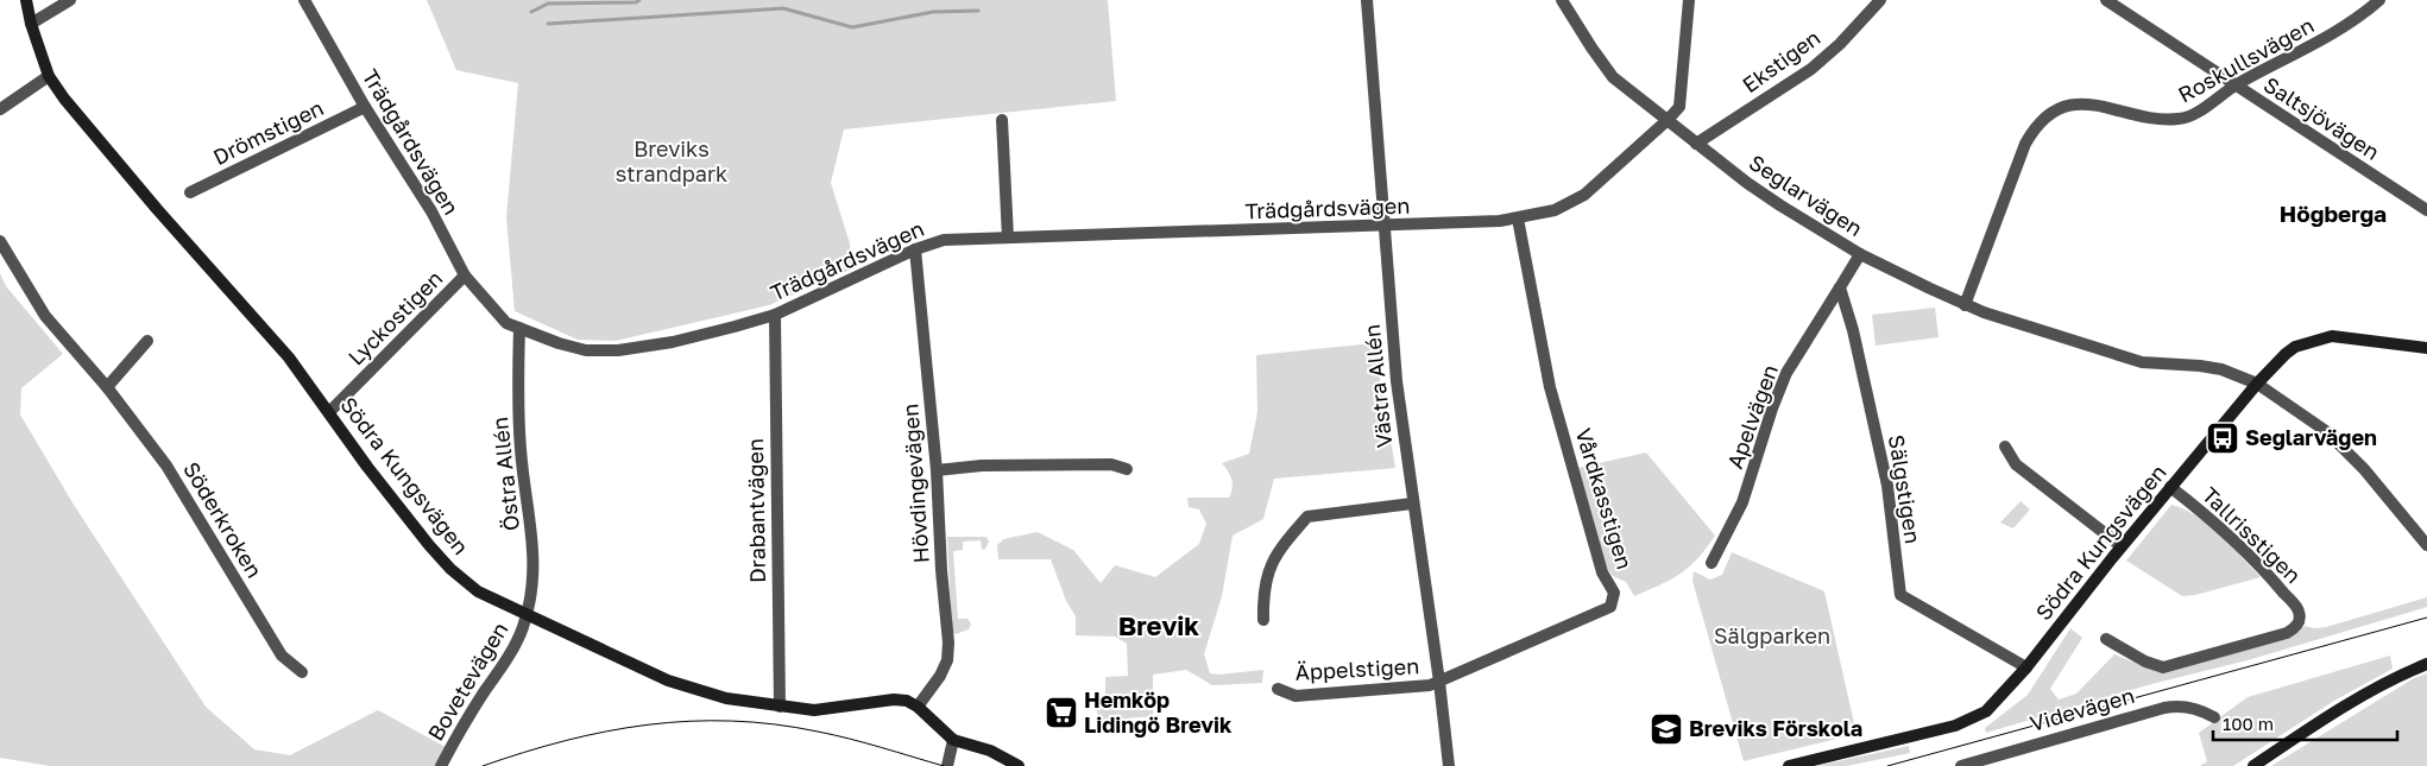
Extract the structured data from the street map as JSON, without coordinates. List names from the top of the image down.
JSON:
{
  "streets": {
    "street": [
      "Roskullsvägen",
      "Ekstigen",
      "Saltsjövägen",
      "Drömstigen",
      "Trädgårdsvägen",
      "Seglarvägen",
      "Lyckostigen",
      "Västra Allén",
      "Apelvägen",
      "Östra Allén",
      "Södra Kungsvägen",
      "Hövdingevägen",
      "Sälgstigen",
      "Vårdkasstigen",
      "Drabantvägen",
      "Söderkroken",
      "Tallrisstigen",
      "Äppelstigen",
      "Bovetevägen",
      "Videvägen"
    ]
  },
  "crossings": [
    ["Roskullsvägen", "Saltsjövägen"],
    ["Roskullsvägen", "Seglarvägen"],
    ["Ekstigen", "Seglarvägen"],
    ["Drömstigen", "Trädgårdsvägen"],
    ["Trädgårdsvägen", "Seglarvägen"],
    ["Trädgårdsvägen", "Lyckostigen"],
    ["Trädgårdsvägen", "Västra Allén"],
    ["Trädgårdsvägen", "Östra Allén"],
    ["Trädgårdsvägen", "Hövdingevägen"],
    ["Trädgårdsvägen", "Vårdkasstigen"],
    ["Trädgårdsvägen", "Drabantvägen"],
    ["Seglarvägen", "Södra Kungsvägen"],
    ["Lyckostigen", "Södra Kungsvägen"],
    ["Västra Allén", "Vårdkasstigen"],
    ["Västra Allén", "Äppelstigen"],
    ["Apelvägen", "Sälgstigen"],
    ["Östra Allén", "Södra Kungsvägen"],
    ["Östra Allén", "Bovetevägen"],
    ["Södra Kungsvägen", "Hövdingevägen"],
    ["Södra Kungsvägen", "Sälgstigen"],
    ["Södra Kungsvägen", "Drabantvägen"],
    ["Södra Kungsvägen", "Tallrisstigen"],
    ["Södra Kungsvägen", "Bovetevägen"],
    ["Vårdkasstigen", "Äppelstigen"]
  ],
  "districts": ["Högberga", "Brevik"],
  "parks": ["Breviks strandpark", "Sälgparken"],
  "places": {
    "bus stop": ["Seglarvägen"],
    "supermarket": ["Hemköp Lidingö Brevik"],
    "school or university": ["Breviks Förskola"]
  },
  "scale_bar": "100 m"
}
